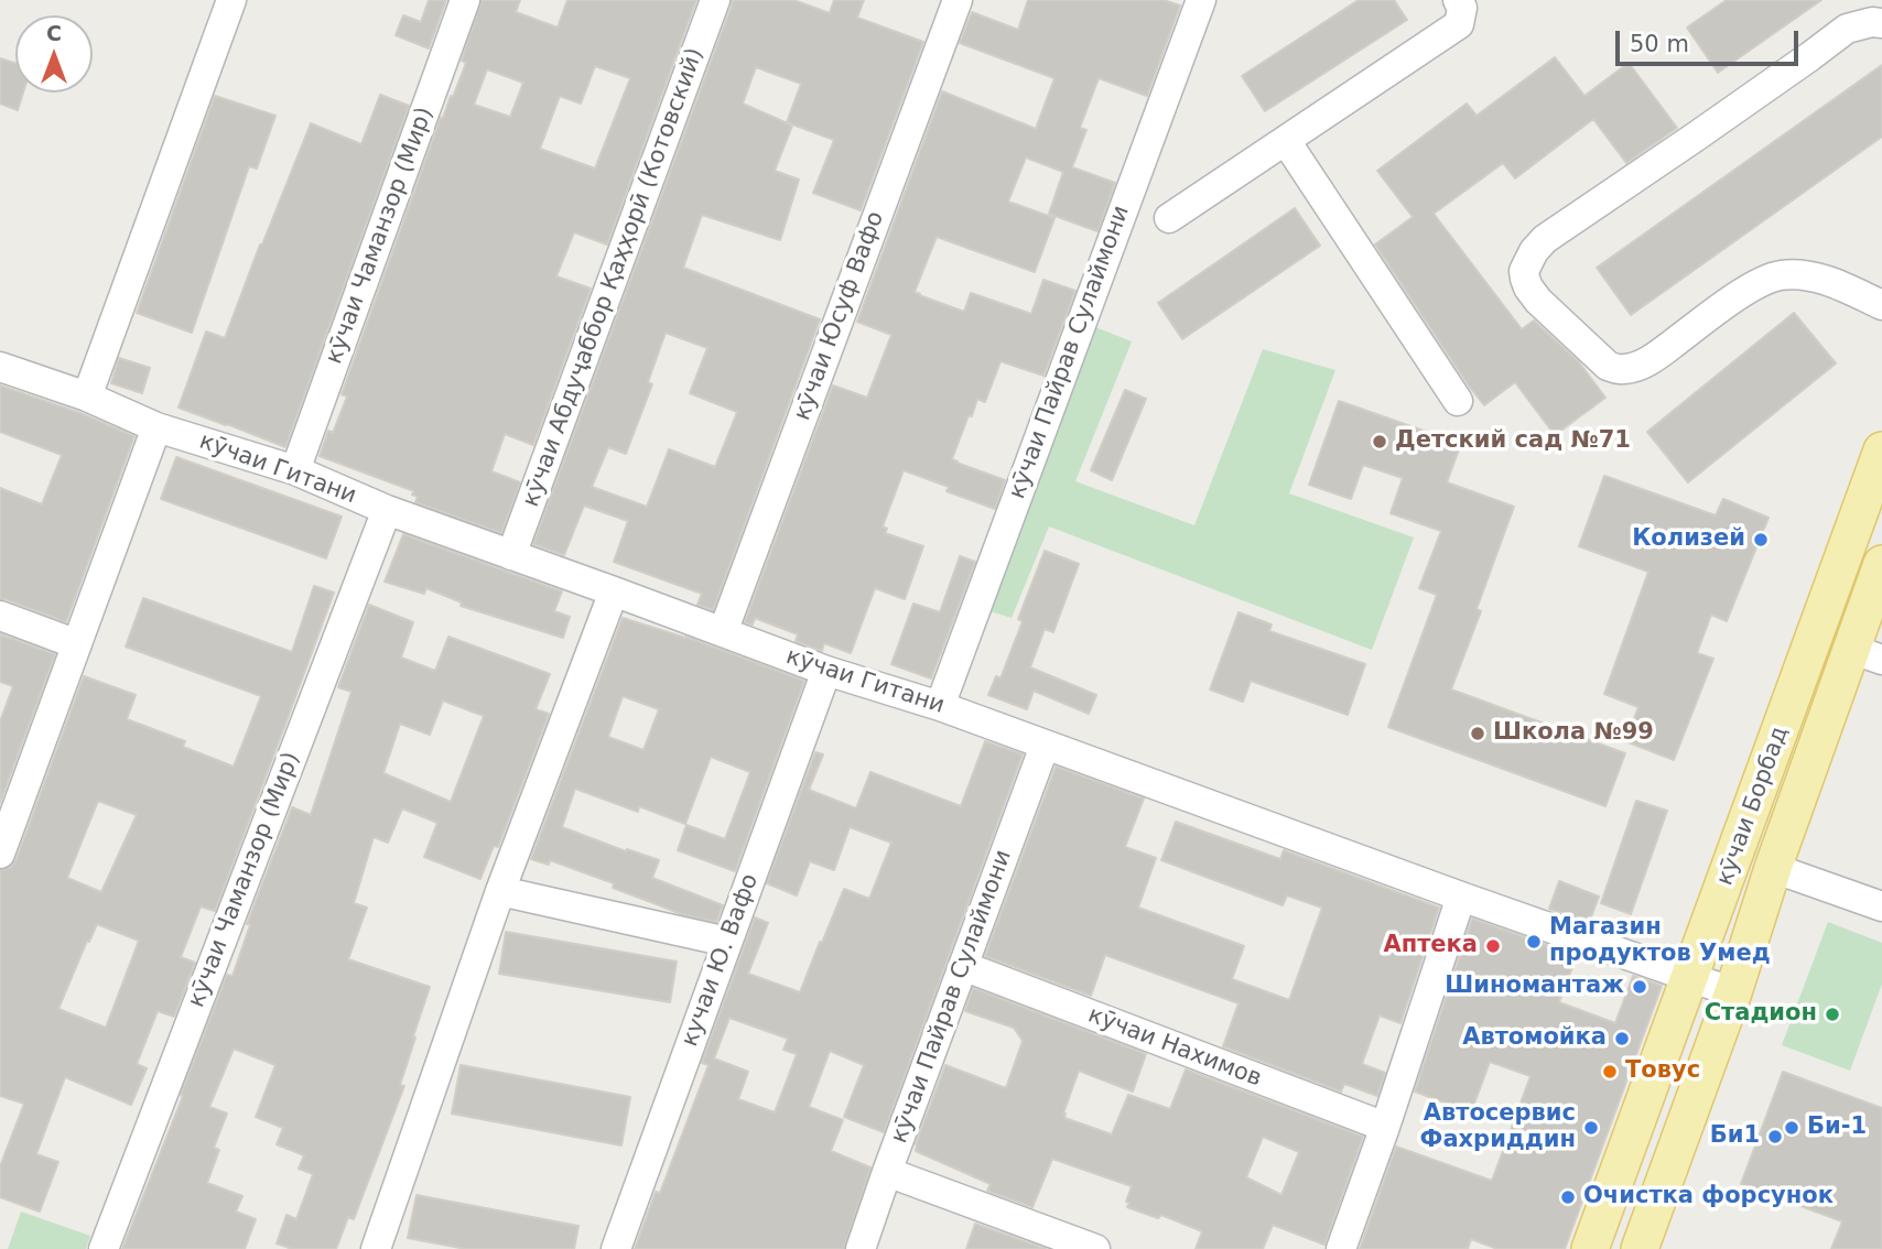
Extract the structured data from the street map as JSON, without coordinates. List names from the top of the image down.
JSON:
{
  "streets": {
    "main road": ["кӯчаи Борбад"],
    "street": [
      "кӯчаи Чаманзор (Мир)",
      "кӯчаи Абдуҷаббор Қаҳҳорӣ (Котовский)",
      "кӯчаи Юсуф Вафо",
      "кӯчаи Пайрав Сулаймони",
      "кӯчаи Гитани",
      "кучаи Ю. Вафо",
      "кӯчаи Нахимов"
    ]
  },
  "crossings": [
    ["кӯчаи Чаманзор (Мир)", "кӯчаи Гитани"],
    ["кӯчаи Абдуҷаббор Қаҳҳорӣ (Котовский)", "кӯчаи Гитани"],
    ["кӯчаи Юсуф Вафо", "кӯчаи Гитани"],
    ["кӯчаи Пайрав Сулаймони", "кӯчаи Гитани"],
    ["кӯчаи Пайрав Сулаймони", "кӯчаи Нахимов"],
    ["кӯчаи Гитани", "кӯчаи Борбад"],
    ["кӯчаи Гитани", "кучаи Ю. Вафо"]
  ],
  "places": [
    "Детский сад №71",
    "Колизей",
    "Школа №99",
    "Магазин продуктов Умед",
    "Аптека",
    "Шиномантаж",
    "Стадион",
    "Автомойка",
    "Товус",
    "Автосервис Фахриддин",
    "Би-1",
    "Би1",
    "Очистка форсунок"
  ],
  "scale_bar": "50 m",
  "north": "top"
}
